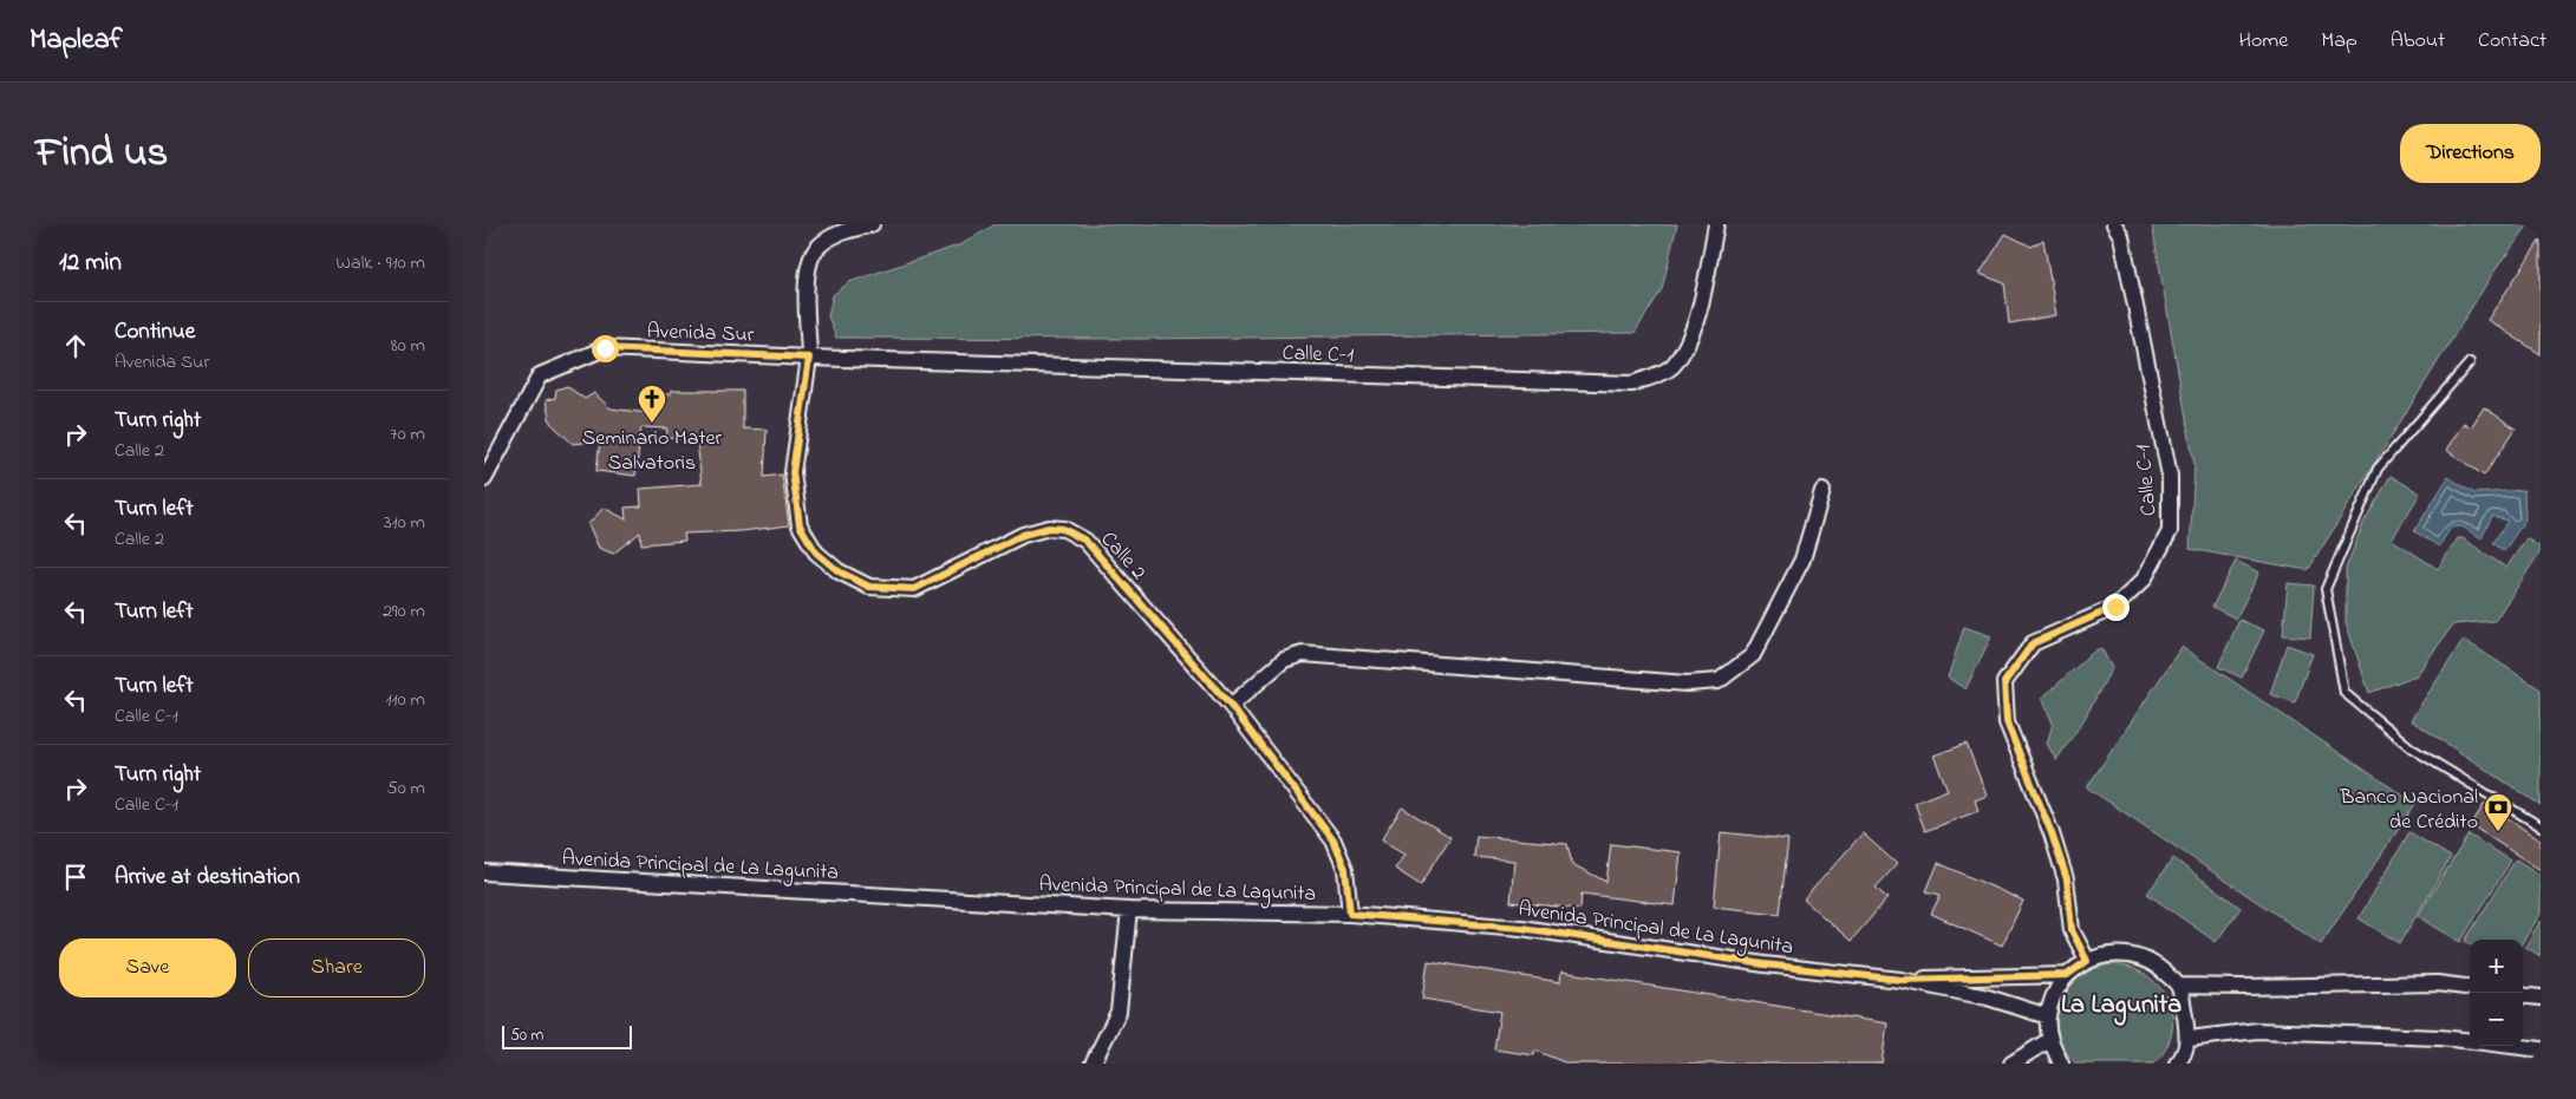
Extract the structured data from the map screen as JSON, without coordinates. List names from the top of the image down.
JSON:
{
  "streets": {
    "street": [
      "Avenida Sur",
      "Calle C-1",
      "Calle 2",
      "Avenida Principal de La Lagunita"
    ]
  },
  "crossings": [
    ["Avenida Sur", "Calle C-1"],
    ["Avenida Sur", "Calle 2"],
    ["Calle C-1", "Calle 2"],
    ["Calle 2", "Avenida Principal de La Lagunita"]
  ],
  "districts": ["La Lagunita"],
  "places": {
    "church": ["Seminario Mater Salvatoris"],
    "bank": ["Banco Nacional de Crédito"]
  },
  "scale_bar": "50 m",
  "page": {
    "header": "Mapleaf",
    "nav": [
      "Home",
      "Map",
      "About",
      "Contact"
    ],
    "title": "Find us",
    "buttons": [
      "Directions",
      ["Save", "Share"]
    ],
    "heading": ["12 min", "Walk · 910 m"],
    "list": [
      ["Continue", "Avenida Sur", "80 m"],
      ["Turn right", "Calle 2", "70 m"],
      ["Turn left", "Calle 2", "310 m"],
      ["Turn left", "290 m"],
      ["Turn left", "Calle C-1", "110 m"],
      ["Turn right", "Calle C-1", "50 m"],
      "Arrive at destination"
    ],
    "map_buttons": ["+", "−"],
    "scale": "50 m"
  }
}
